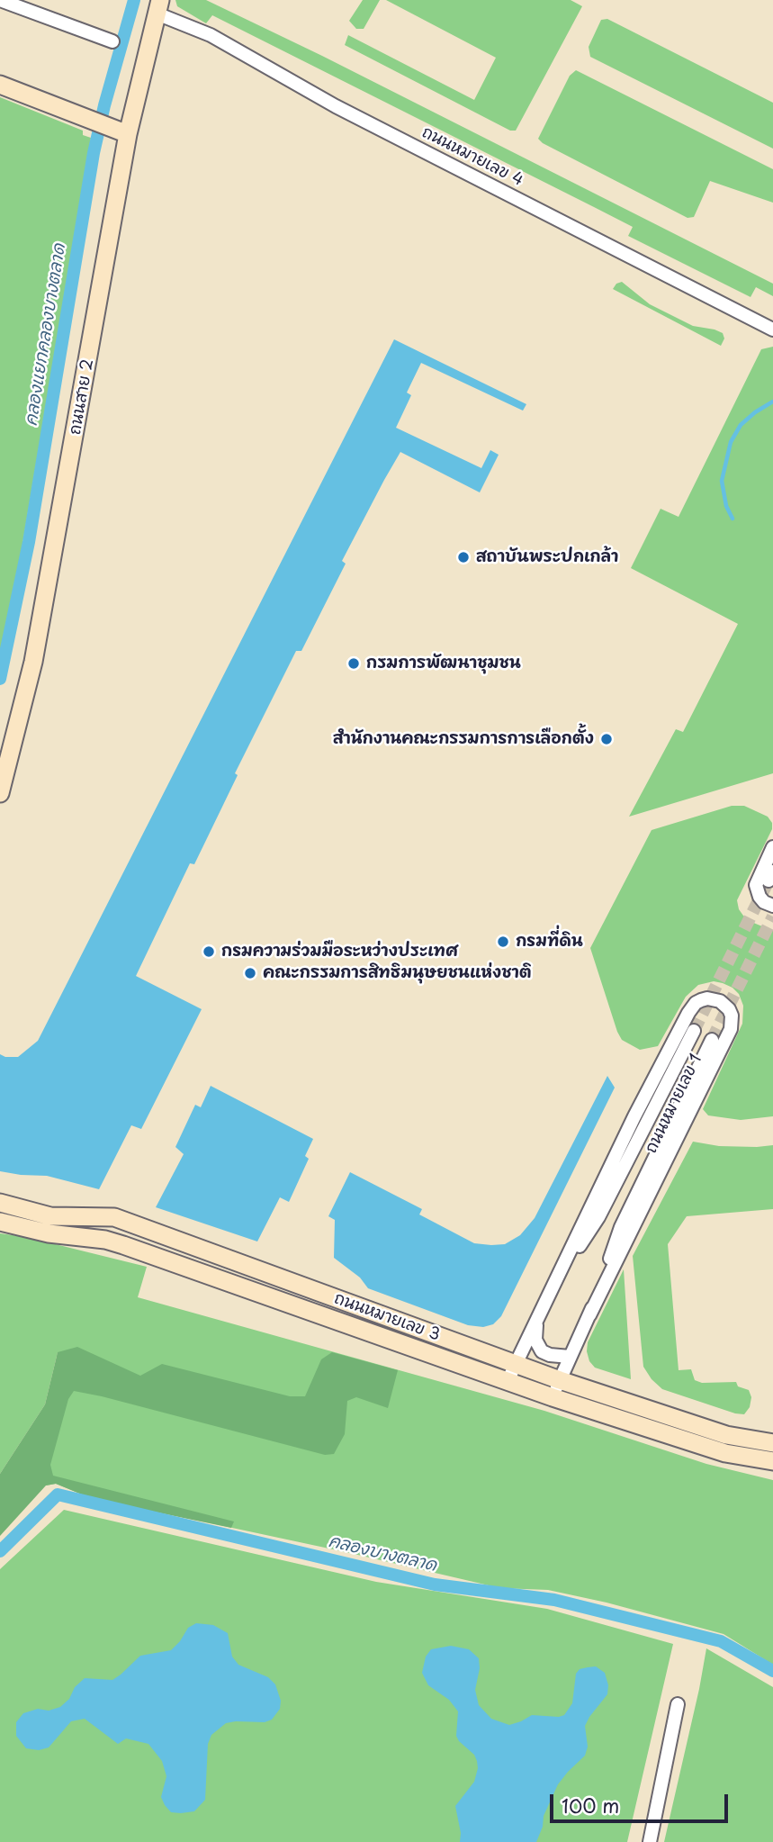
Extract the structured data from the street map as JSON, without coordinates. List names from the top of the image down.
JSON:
{
  "streets": {
    "street": [
      "ถนนหมายเลข 4",
      "ถนนสาย 2",
      "ถนนหมายเลข 1",
      "ถนนหมายเลข 3"
    ]
  },
  "crossings": [
    ["ถนนหมายเลข 4", "ถนนสาย 2"],
    ["ถนนหมายเลข 1", "ถนนหมายเลข 3"]
  ],
  "water": ["คลองแยกคลองบางตลาด", "คลองบางตลาด"],
  "places": [
    "สถาบันพระปกเกล้า",
    "กรมการพัฒนาชุมชน",
    "สำนักงานคณะกรรมการการเลือกตั้ง",
    "กรมที่ดิน",
    "กรมความร่วมมือระหว่างประเทศ",
    "คณะกรรมการสิทธิมนุษยชนแห่งชาติ"
  ],
  "scale_bar": "100 m"
}
